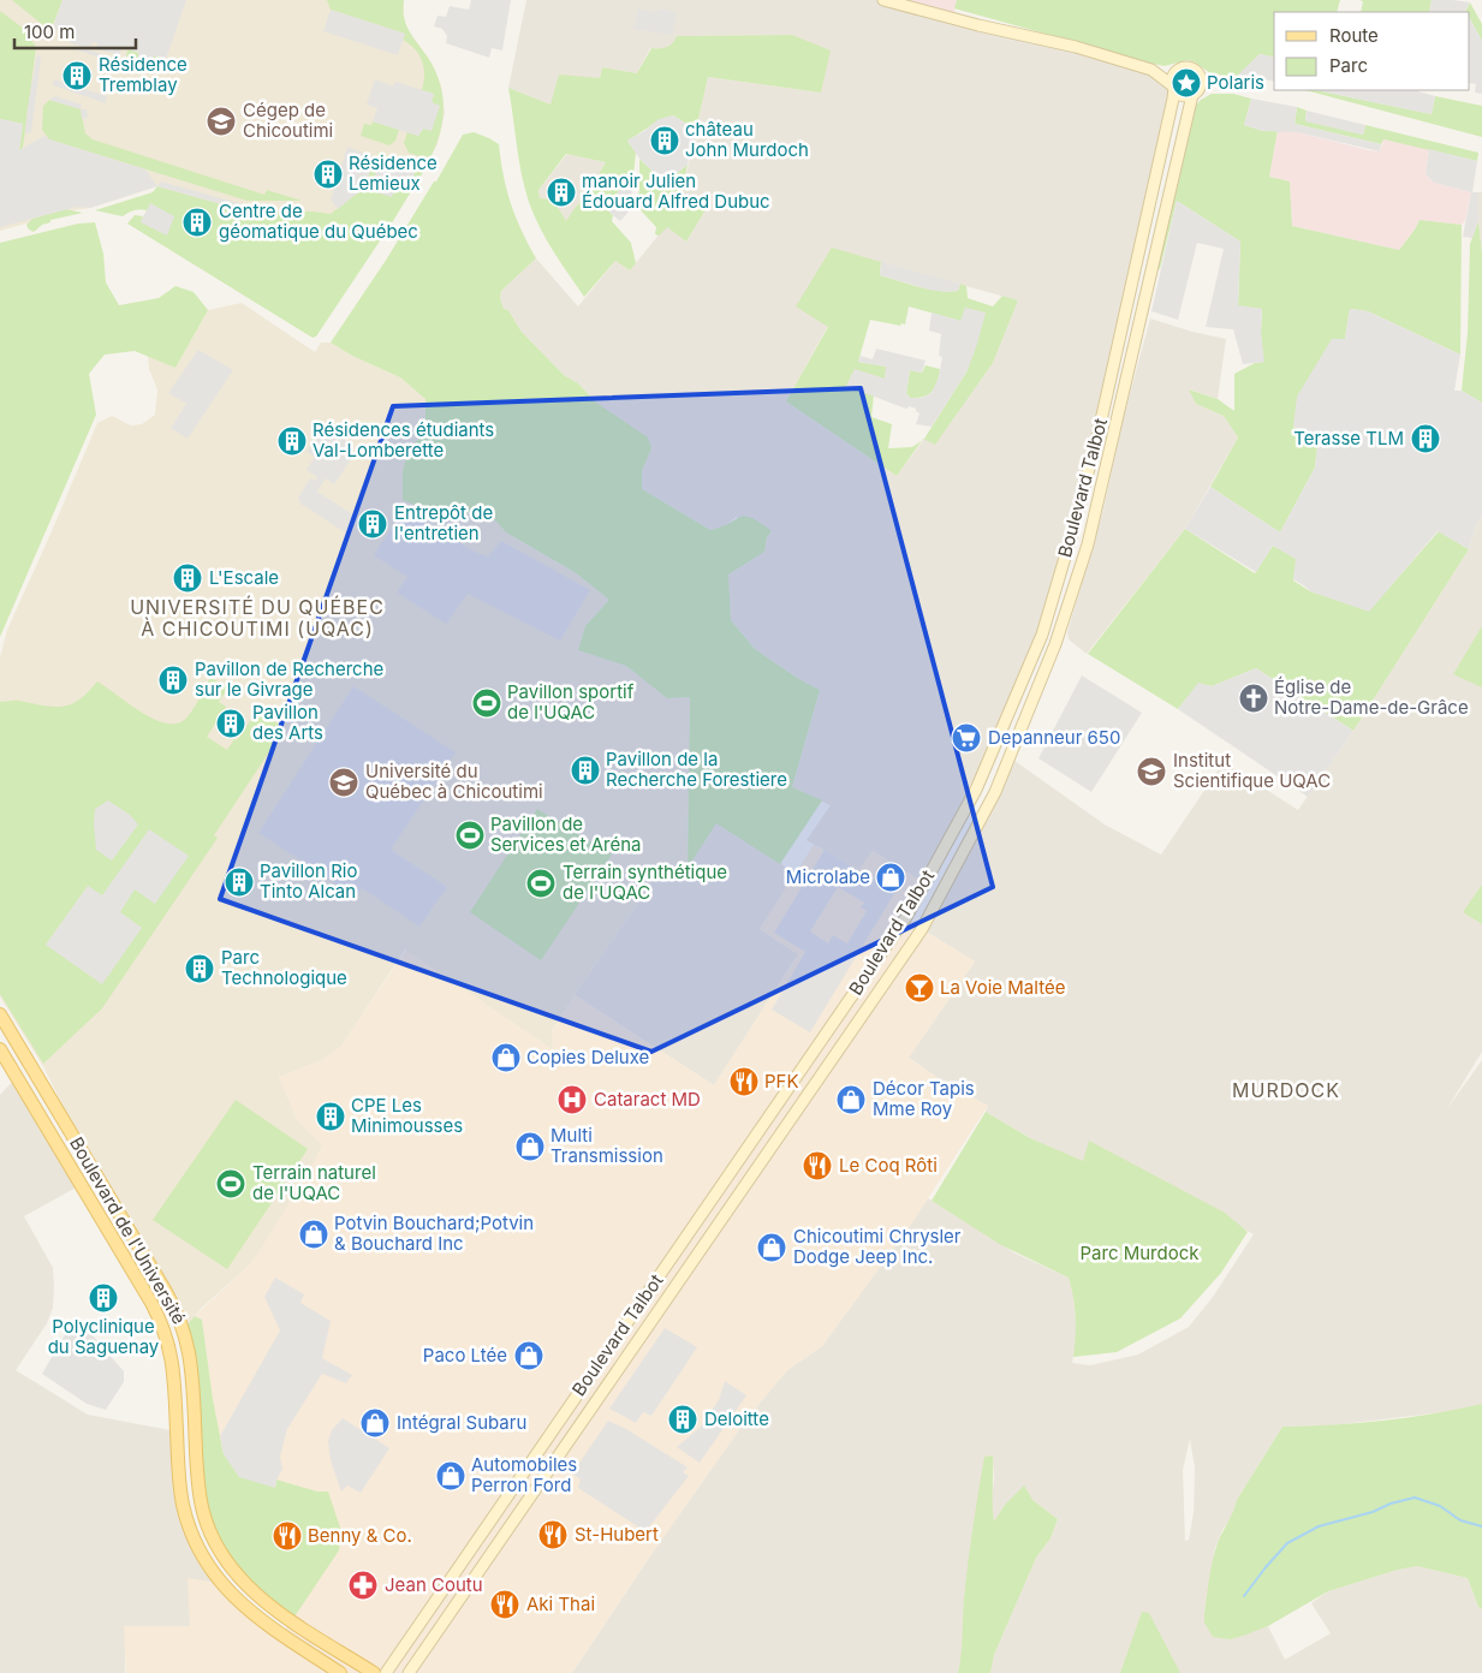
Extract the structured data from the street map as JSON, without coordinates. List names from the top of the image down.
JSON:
{
  "streets": {
    "main road": ["Boulevard Talbot", "Boulevard de l'Université"]
  },
  "districts": ["UNIVERSITÉ DU QUÉBEC À CHICOUTIMI (UQAC)", "MURDOCK"],
  "parks": ["Parc Murdock"],
  "places": {
    "building": [
      "Résidence Tremblay",
      "château John Murdoch",
      "Résidence Lemieux",
      "manoir Julien Édouard Alfred Dubuc",
      "Centre de géomatique du Québec",
      "Terasse TLM",
      "Résidences étudiants Val-Lomberette",
      "Entrepôt de l'entretien",
      "L'Escale",
      "Pavillon de Recherche sur le Givrage",
      "Pavillon des Arts",
      "Pavillon de la Recherche Forestiere",
      "Pavillon Rio Tinto Alcan",
      "Parc Technologique",
      "CPE Les Minimousses",
      "Polyclinique du Saguenay",
      "Deloitte"
    ],
    "place": ["Polaris"],
    "school or university": ["Cégep de Chicoutimi", "Institut Scientifique UQAC", "Université du Québec à Chicoutimi"],
    "church": ["Église de Notre-Dame-de-Grâce"],
    "sports": [
      "Pavillon sportif de l'UQAC",
      "Pavillon de Services et Aréna",
      "Terrain synthétique de l'UQAC",
      "Terrain naturel de l'UQAC"
    ],
    "supermarket": ["Depanneur 650"],
    "shop": [
      "Microlabe",
      "Copies Deluxe",
      "Décor Tapis Mme Roy",
      "Multi Transmission",
      "Potvin Bouchard;Potvin & Bouchard Inc",
      "Chicoutimi Chrysler Dodge Jeep Inc.",
      "Paco Ltée",
      "Intégral Subaru",
      "Automobiles Perron Ford"
    ],
    "bar": ["La Voie Maltée"],
    "restaurant": [
      "PFK",
      "Le Coq Rôti",
      "St-Hubert",
      "Benny & Co.",
      "Aki Thai"
    ],
    "hospital": ["Cataract MD"],
    "pharmacy": ["Jean Coutu"]
  },
  "legend": ["Route", "Parc"],
  "scale_bar": "100 m"
}
